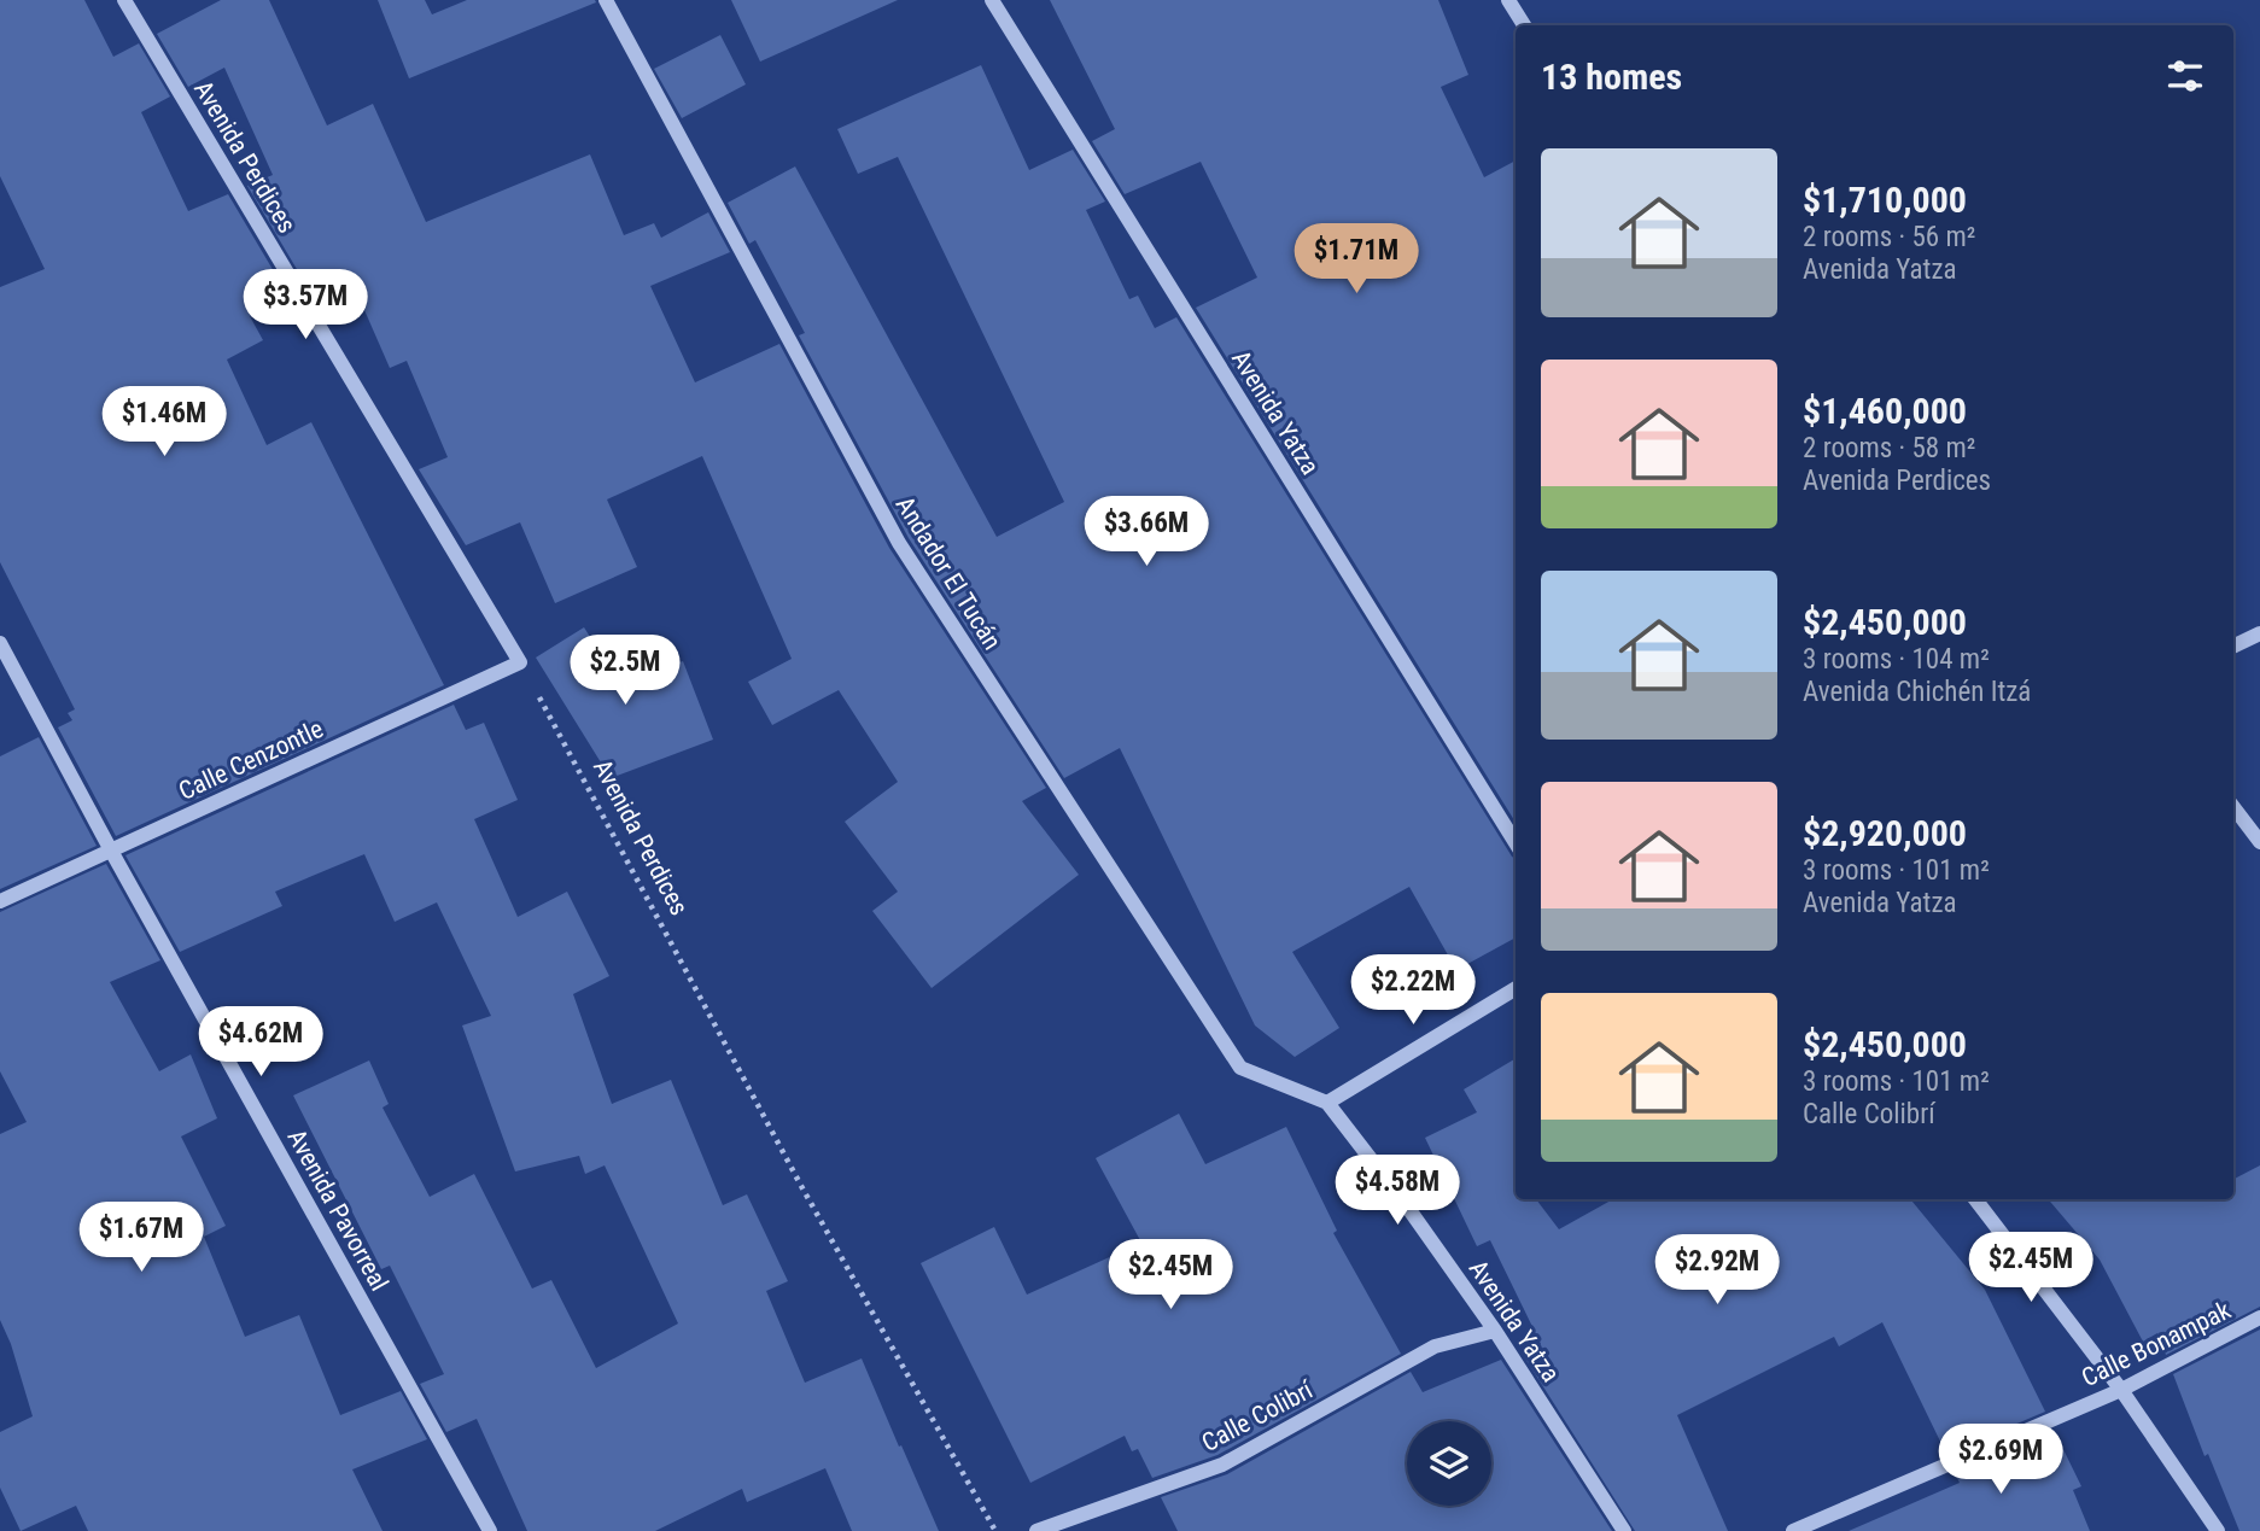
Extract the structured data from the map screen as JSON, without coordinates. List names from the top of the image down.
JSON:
{
  "streets": {
    "street": [
      "Avenida Perdices",
      "Avenida Yatza",
      "Andador El Tucán",
      "Calle Cenzontle",
      "Avenida Pavorreal",
      "Calle Bonampak",
      "Calle Colibrí"
    ]
  },
  "crossings": [
    ["Avenida Perdices", "Calle Cenzontle"],
    ["Avenida Yatza", "Andador El Tucán"],
    ["Avenida Yatza", "Calle Colibrí"],
    ["Calle Cenzontle", "Avenida Pavorreal"]
  ],
  "page": {
    "heading": "13 homes",
    "list": [
      {
        "name": "$1,710,000",
        "note": "2 rooms · 56 m² · Avenida Yatza"
      },
      {
        "name": "$1,460,000",
        "note": "2 rooms · 58 m² · Avenida Perdices"
      },
      {
        "name": "$2,450,000",
        "note": "3 rooms · 104 m² · Avenida Chichén Itzá"
      },
      {
        "name": "$2,920,000",
        "note": "3 rooms · 101 m² · Avenida Yatza"
      },
      {
        "name": "$2,450,000",
        "note": "3 rooms · 101 m² · Calle Colibrí"
      }
    ],
    "price": [
      "$1.71M",
      "$3.57M",
      "$1.46M",
      "$3.66M",
      "$2.5M",
      "$2.22M",
      "$4.62M",
      "$4.58M",
      "$1.67M",
      "$2.45M",
      "$2.92M",
      "$2.45M",
      "$2.69M"
    ]
  }
}
